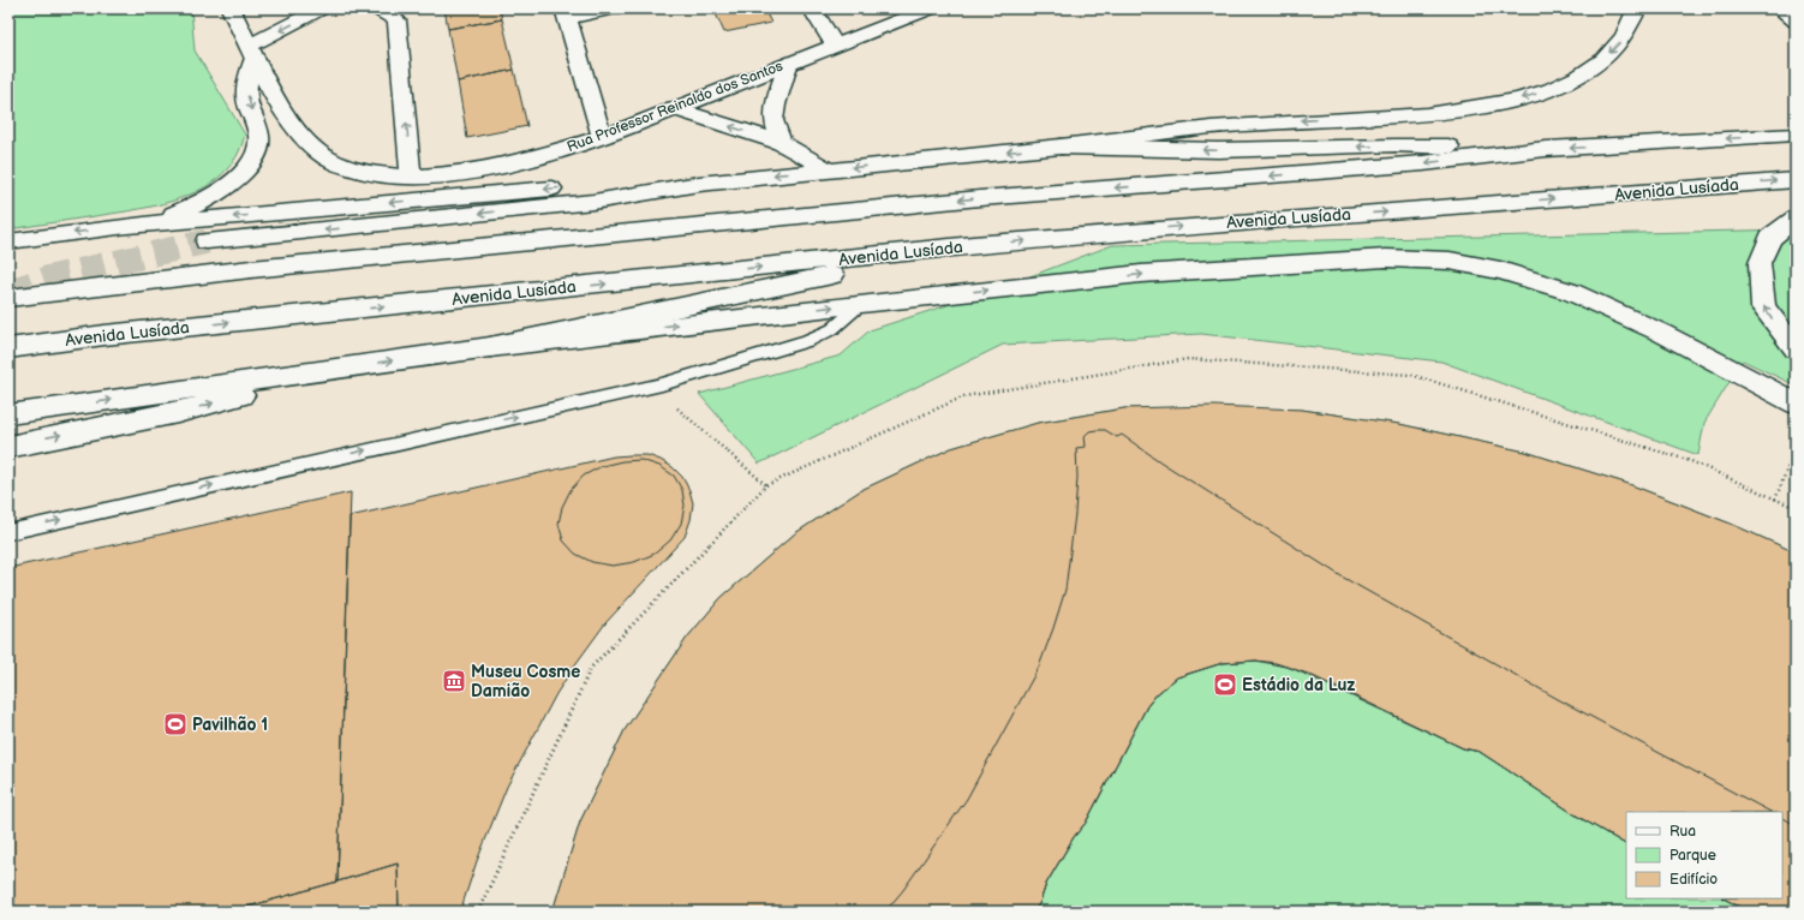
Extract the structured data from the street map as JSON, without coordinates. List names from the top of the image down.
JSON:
{
  "streets": {
    "main road": ["Rua Professor Reinaldo dos Santos", "Avenida Lusíada"]
  },
  "places": {
    "museum": ["Museu Cosme Damião"],
    "sports": ["Estádio da Luz", "Pavilhão 1"]
  },
  "legend": ["Rua", "Parque", "Edifício"]
}
